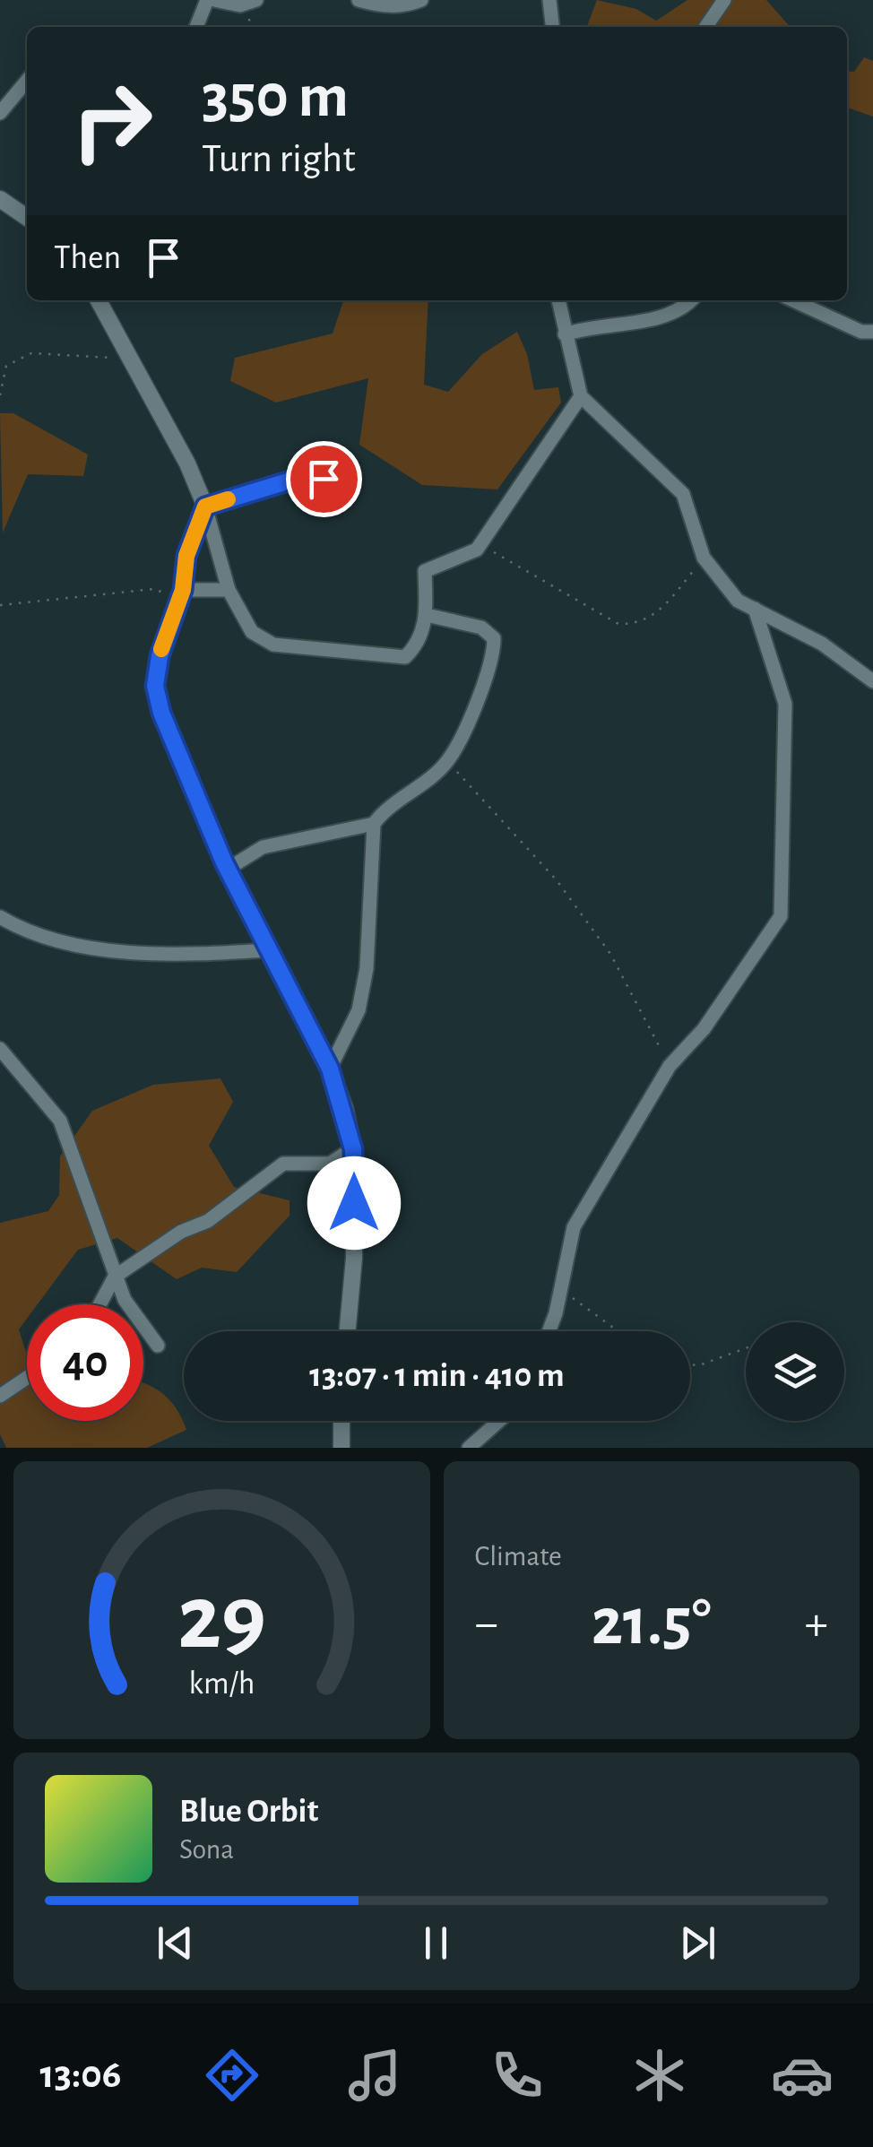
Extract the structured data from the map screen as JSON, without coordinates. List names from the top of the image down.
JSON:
{
  "page": {
    "turn": ["350 m", "Turn right"],
    "then": "Then",
    "limit": "40",
    "trip": "13:07 · 1 min · 410 m",
    "tile": "Climate",
    "heat": ["−", "21.5°", "+"],
    "song": ["Blue Orbit", "Sona"],
    "tabs": "13:06",
    "gauge": ["29", "km/h"]
  }
}
